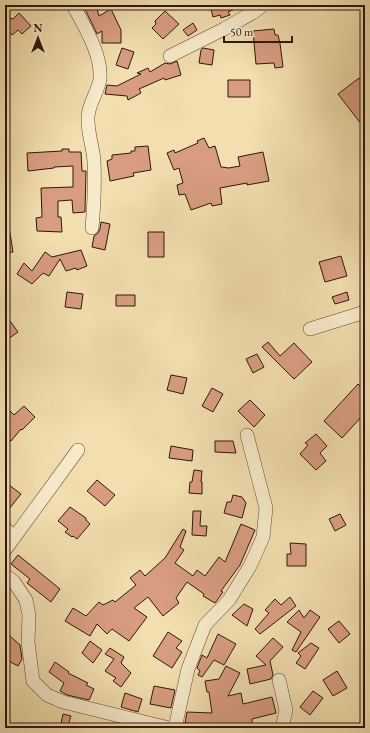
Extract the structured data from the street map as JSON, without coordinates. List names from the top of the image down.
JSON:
{
  "scale_bar": "50 m",
  "north": "top"
}
